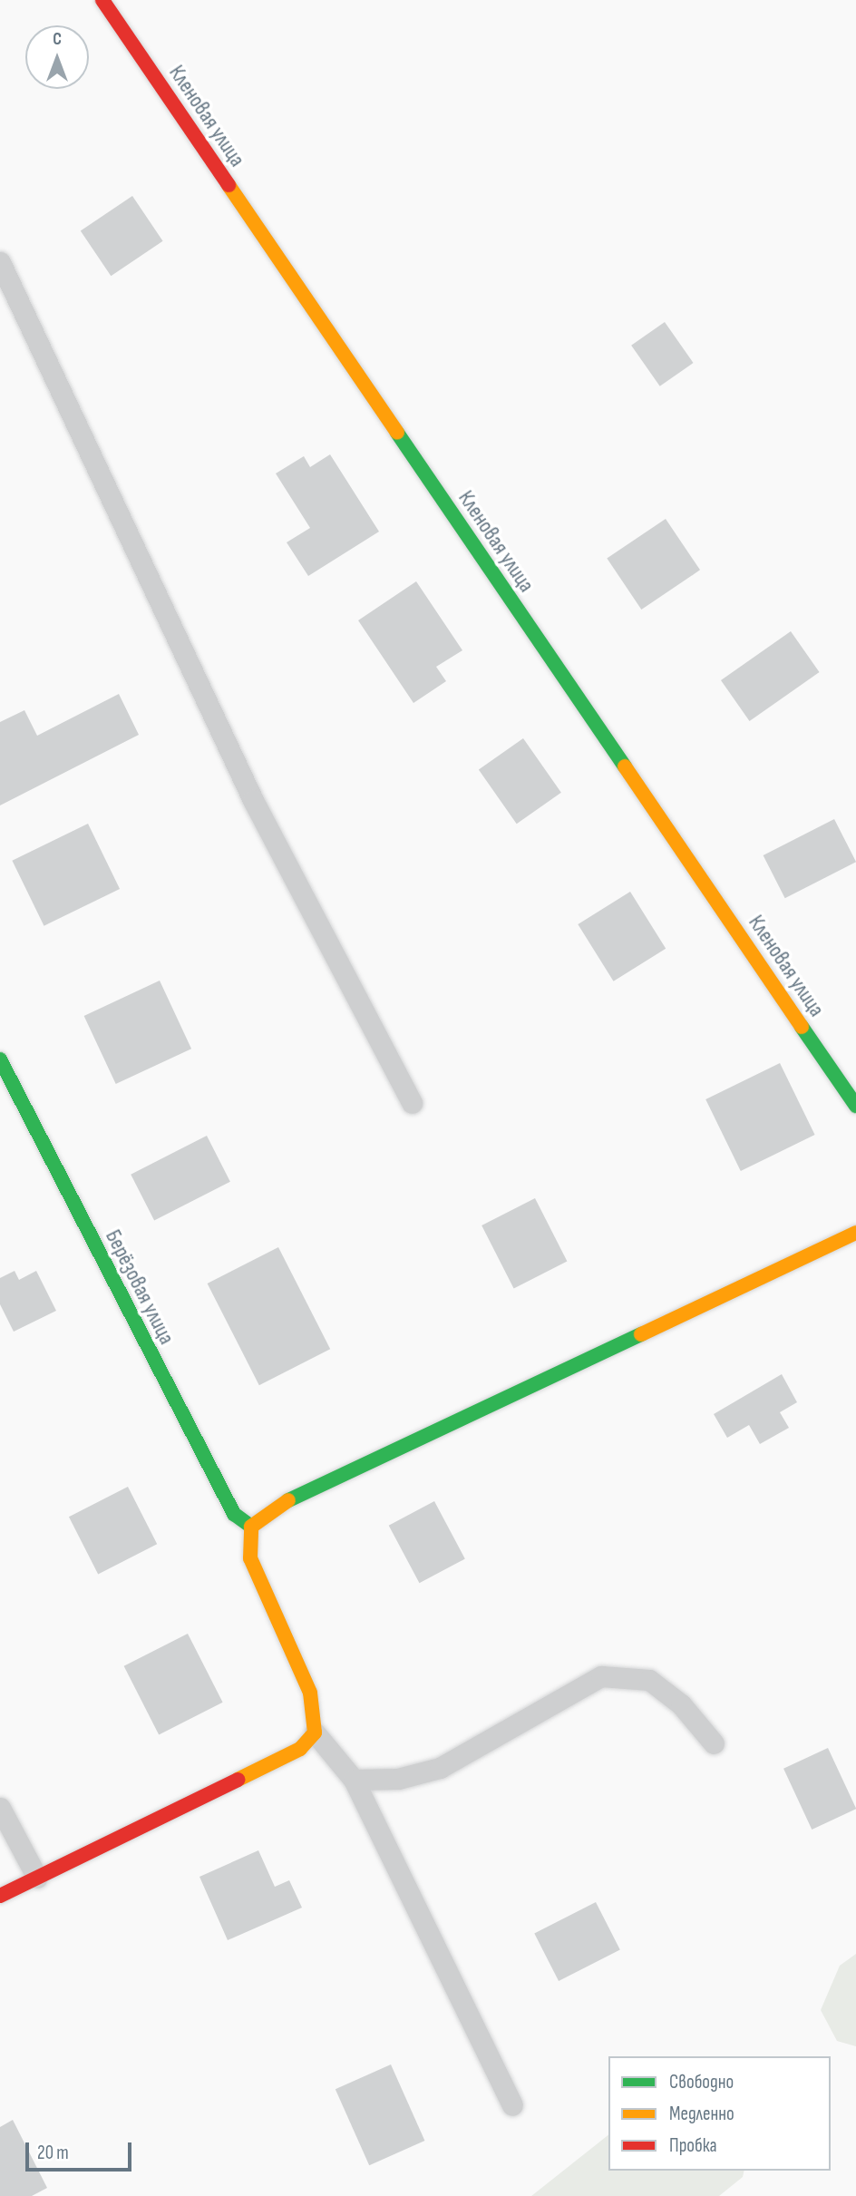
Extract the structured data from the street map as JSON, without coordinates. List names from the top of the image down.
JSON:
{
  "streets": {
    "street": ["Кленовая улица", "Берёзовая улица"]
  },
  "legend": ["Свободно", "Медленно", "Пробка"],
  "scale_bar": "20 m",
  "north": "top"
}
